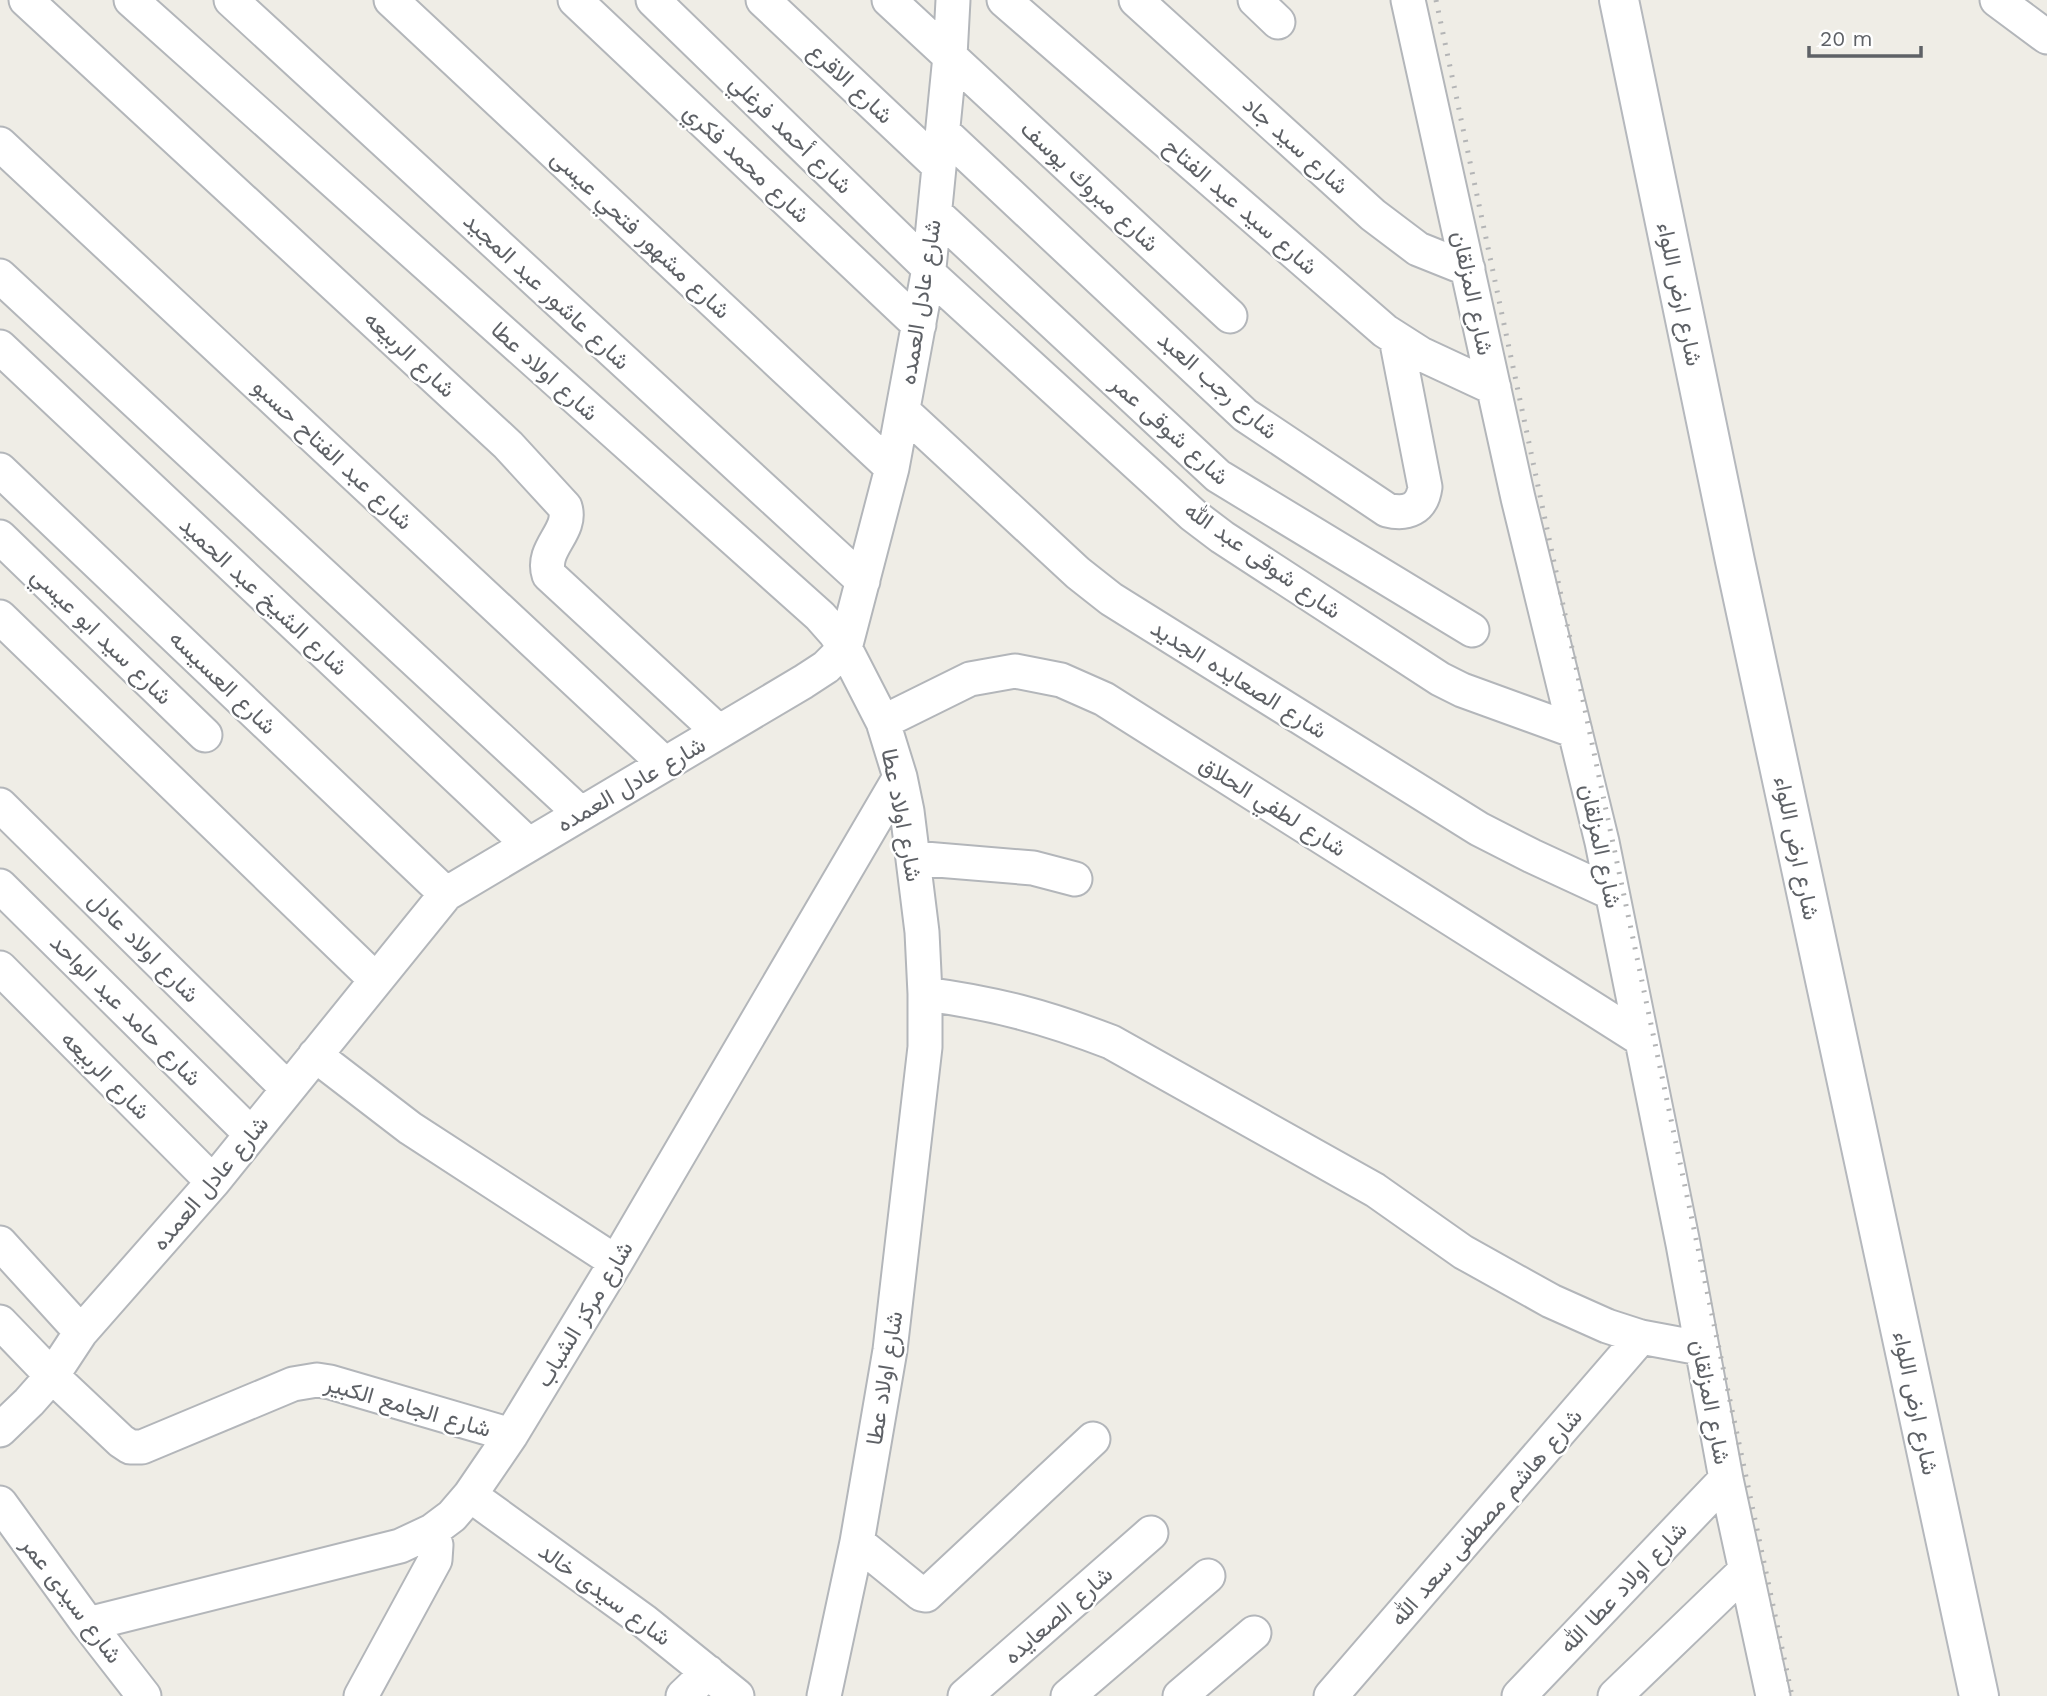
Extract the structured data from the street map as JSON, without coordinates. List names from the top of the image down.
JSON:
{
  "streets": {
    "street": [
      "شارع الاقرع",
      "شارع أحمد فرغلي",
      "شارع سيد جاد",
      "شارع محمد فكري",
      "شارع مبروك يوسف",
      "شارع سيد عبد الفتاح",
      "شارع مشهور فتحي عيسى",
      "شارع عاشور عبد المجيد",
      "شارع المزلقان",
      "شارع ارض اللواء",
      "شارع عادل العمده",
      "شارع الربيعه",
      "شارع اولاد عطا",
      "شارع رجب العبد",
      "شارع شوقى عمر",
      "شارع عبد الفتاح حسبو",
      "شارع شوقى عبد الله",
      "شارع الشيخ عبد الحميد",
      "شارع سيد ابو عيسي",
      "شارع الصعايده الجديد",
      "شارع العسيسه",
      "شارع لطفي الحلاق",
      "شارع اولاد عادل",
      "شارع حامد عبد الواحد",
      "شارع مركز الشباب",
      "شارع الجامع الكبير",
      "شارع هاشم مصطفى سعد الله",
      "شارع اولاد عطا الله",
      "شارع سيدى خالد",
      "شارع سيدى عمر",
      "شارع الصعايده"
    ]
  },
  "crossings": [
    ["شارع الاقرع", "شارع عادل العمده"],
    ["شارع أحمد فرغلي", "شارع عادل العمده"],
    ["شارع أحمد فرغلي", "شارع شوقى عبد الله"],
    ["شارع سيد جاد", "شارع المزلقان"],
    ["شارع محمد فكري", "شارع عادل العمده"],
    ["شارع مبروك يوسف", "شارع عادل العمده"],
    ["شارع سيد عبد الفتاح", "شارع المزلقان"],
    ["شارع سيد عبد الفتاح", "شارع رجب العبد"],
    ["شارع مشهور فتحي عيسى", "شارع عادل العمده"],
    ["شارع عاشور عبد المجيد", "شارع عادل العمده"],
    ["شارع المزلقان", "شارع شوقى عبد الله"],
    ["شارع المزلقان", "شارع الصعايده الجديد"],
    ["شارع المزلقان", "شارع لطفي الحلاق"],
    ["شارع المزلقان", "شارع اولاد عطا الله"],
    ["شارع عادل العمده", "شارع الربيعه"],
    ["شارع عادل العمده", "شارع اولاد عطا"],
    ["شارع عادل العمده", "شارع رجب العبد"],
    ["شارع عادل العمده", "شارع شوقى عمر"],
    ["شارع عادل العمده", "شارع عبد الفتاح حسبو"],
    ["شارع عادل العمده", "شارع شوقى عبد الله"],
    ["شارع عادل العمده", "شارع الشيخ عبد الحميد"],
    ["شارع عادل العمده", "شارع الصعايده الجديد"],
    ["شارع عادل العمده", "شارع العسيسه"],
    ["شارع عادل العمده", "شارع اولاد عادل"],
    ["شارع عادل العمده", "شارع حامد عبد الواحد"],
    ["شارع عادل العمده", "شارع الجامع الكبير"],
    ["شارع اولاد عطا", "شارع لطفي الحلاق"],
    ["شارع اولاد عطا", "شارع مركز الشباب"],
    ["شارع مركز الشباب", "شارع الجامع الكبير"],
    ["شارع مركز الشباب", "شارع سيدى خالد"],
    ["شارع مركز الشباب", "شارع سيدى عمر"]
  ],
  "scale_bar": "20 m"
}
